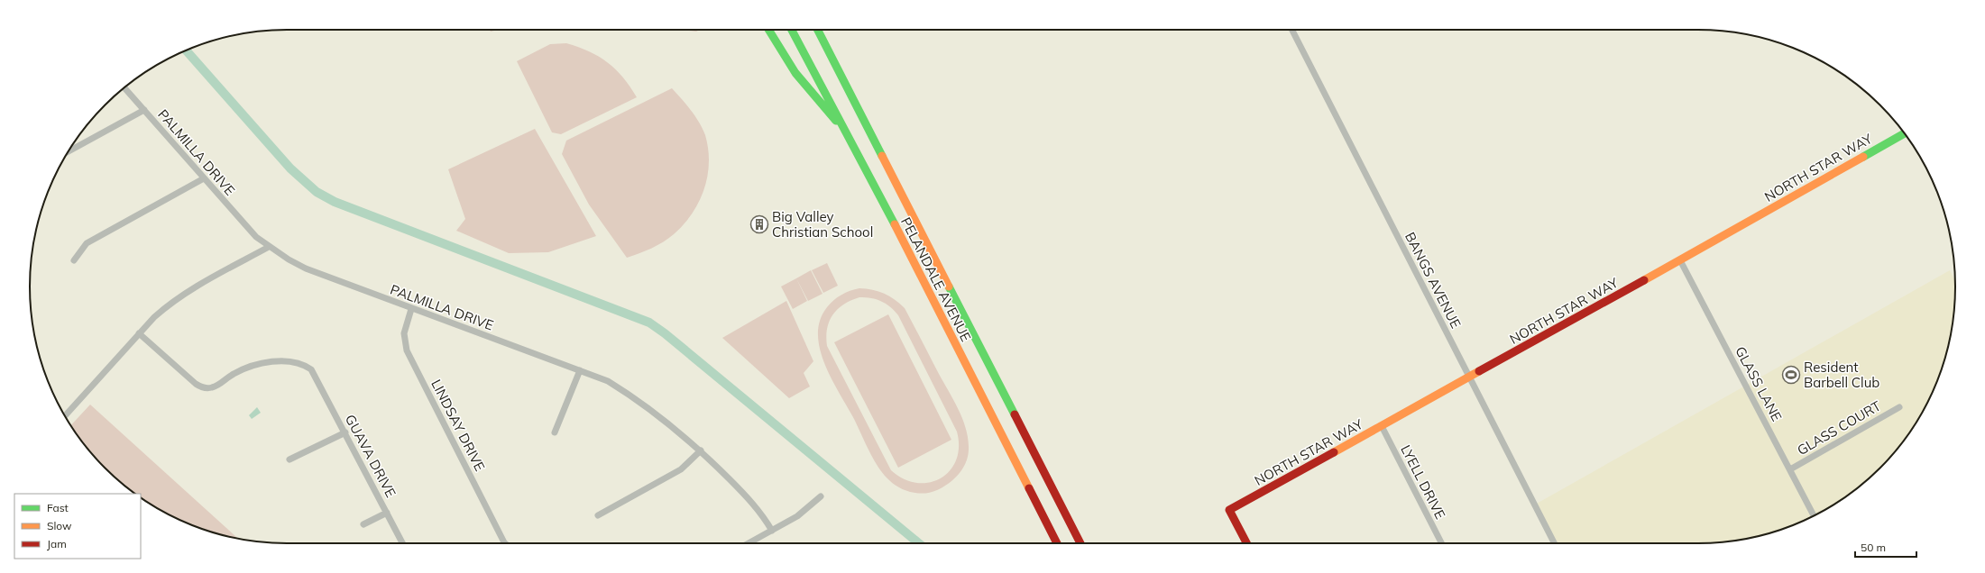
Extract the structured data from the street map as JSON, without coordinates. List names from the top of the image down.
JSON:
{
  "streets": {
    "main road": ["NORTH STAR WAY", "PELANDALE AVENUE"],
    "street": [
      "PALMILLA DRIVE",
      "BANGS AVENUE",
      "GLASS LANE",
      "LINDSAY DRIVE",
      "GLASS COURT",
      "GUAVA DRIVE",
      "LYELL DRIVE"
    ]
  },
  "crossings": [
    ["PALMILLA DRIVE", "LINDSAY DRIVE"],
    ["NORTH STAR WAY", "BANGS AVENUE"],
    ["NORTH STAR WAY", "GLASS LANE"],
    ["NORTH STAR WAY", "LYELL DRIVE"],
    ["GLASS LANE", "GLASS COURT"]
  ],
  "places": {
    "building": ["Big Valley Christian School"],
    "sports": ["Resident Barbell Club"]
  },
  "legend": ["Fast", "Slow", "Jam"],
  "scale_bar": "50 m"
}
